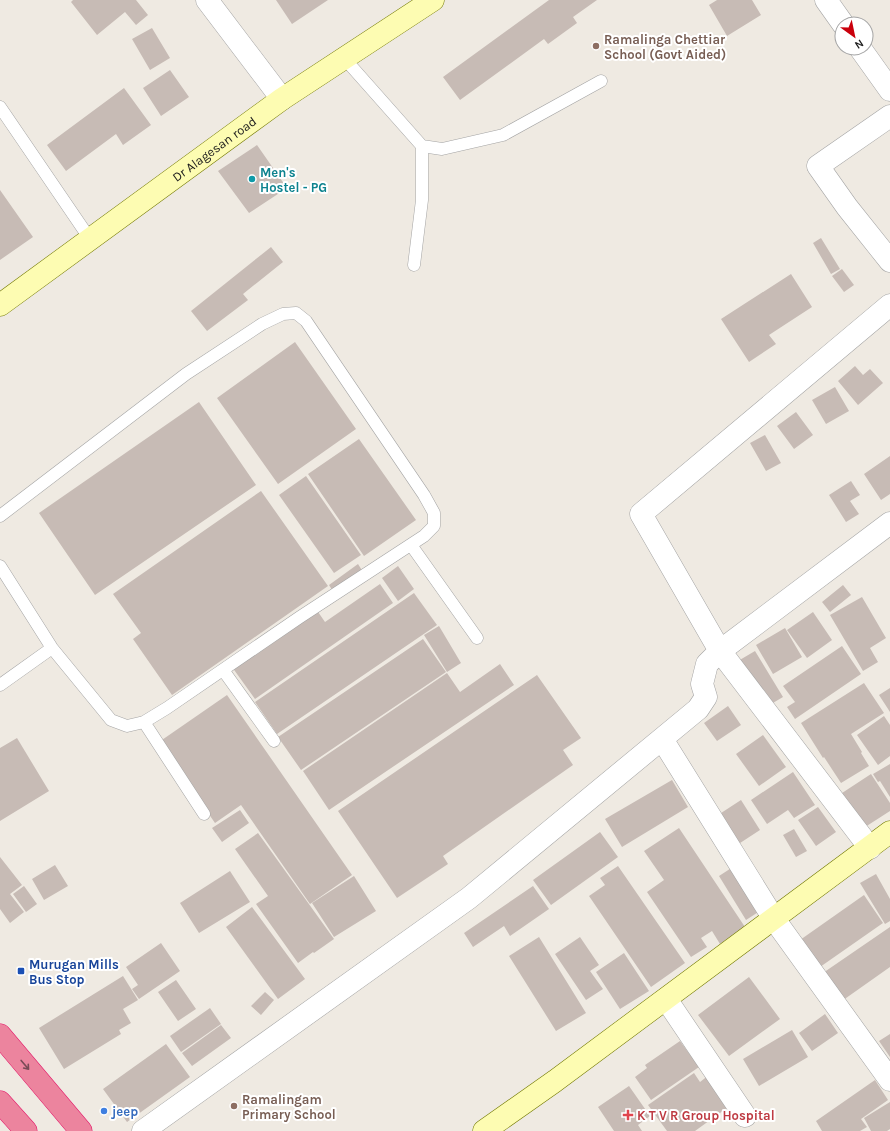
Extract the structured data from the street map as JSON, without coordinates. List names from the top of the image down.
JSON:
{
  "streets": {
    "street": ["Dr Alagesan road"]
  },
  "places": {
    "other": [
      "Ramalinga Chettiar School (Govt Aided)",
      "Men's Hostel - PG",
      "Ramalingam Primary School",
      "jeep"
    ],
    "transit": ["Murugan Mills Bus Stop"],
    "health": ["K T V R Group Hospital"]
  },
  "north": "bottom right"
}
